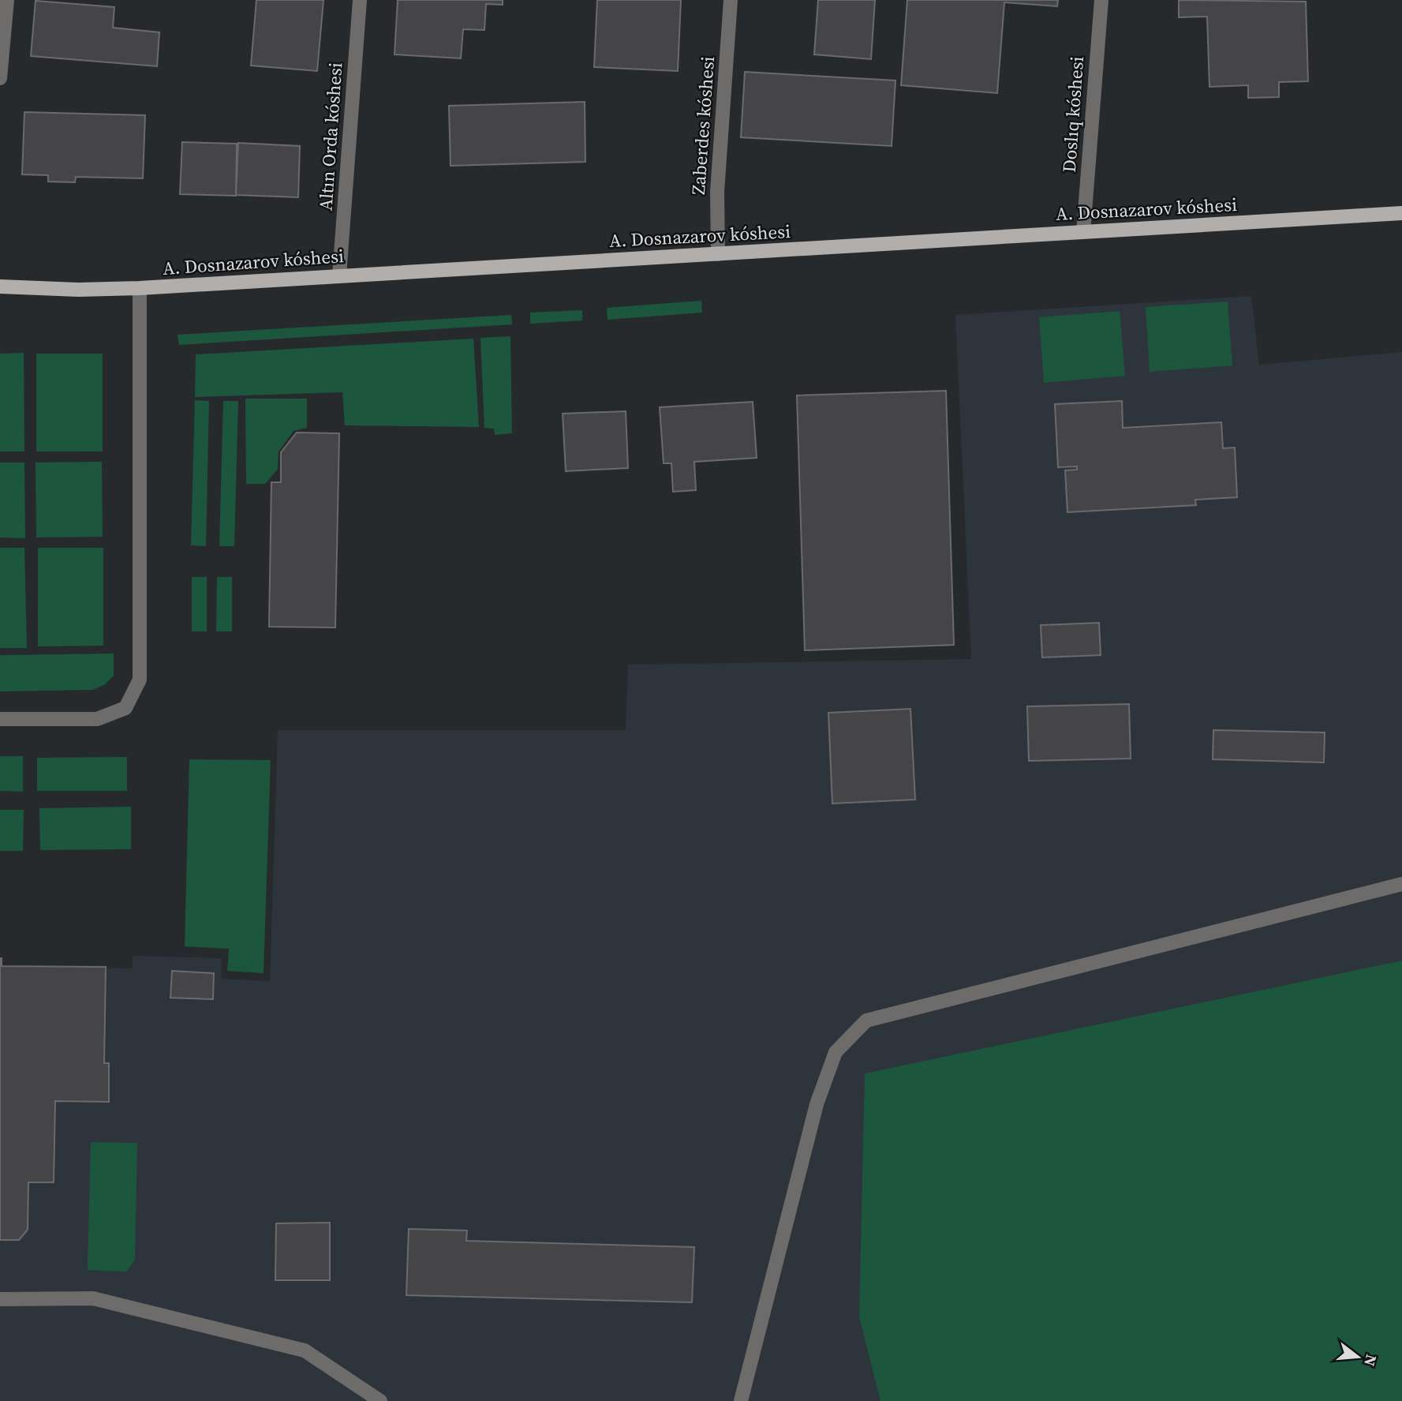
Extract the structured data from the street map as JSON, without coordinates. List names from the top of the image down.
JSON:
{
  "streets": {
    "main road": ["A. Dosnazarov kóshesi"],
    "street": ["Doslıq kóshesi", "Zaberdes kóshesi", "Altın Orda kóshesi"]
  },
  "crossings": [
    ["Doslıq kóshesi", "A. Dosnazarov kóshesi"],
    ["Zaberdes kóshesi", "A. Dosnazarov kóshesi"],
    ["Altın Orda kóshesi", "A. Dosnazarov kóshesi"]
  ],
  "north": "right"
}
